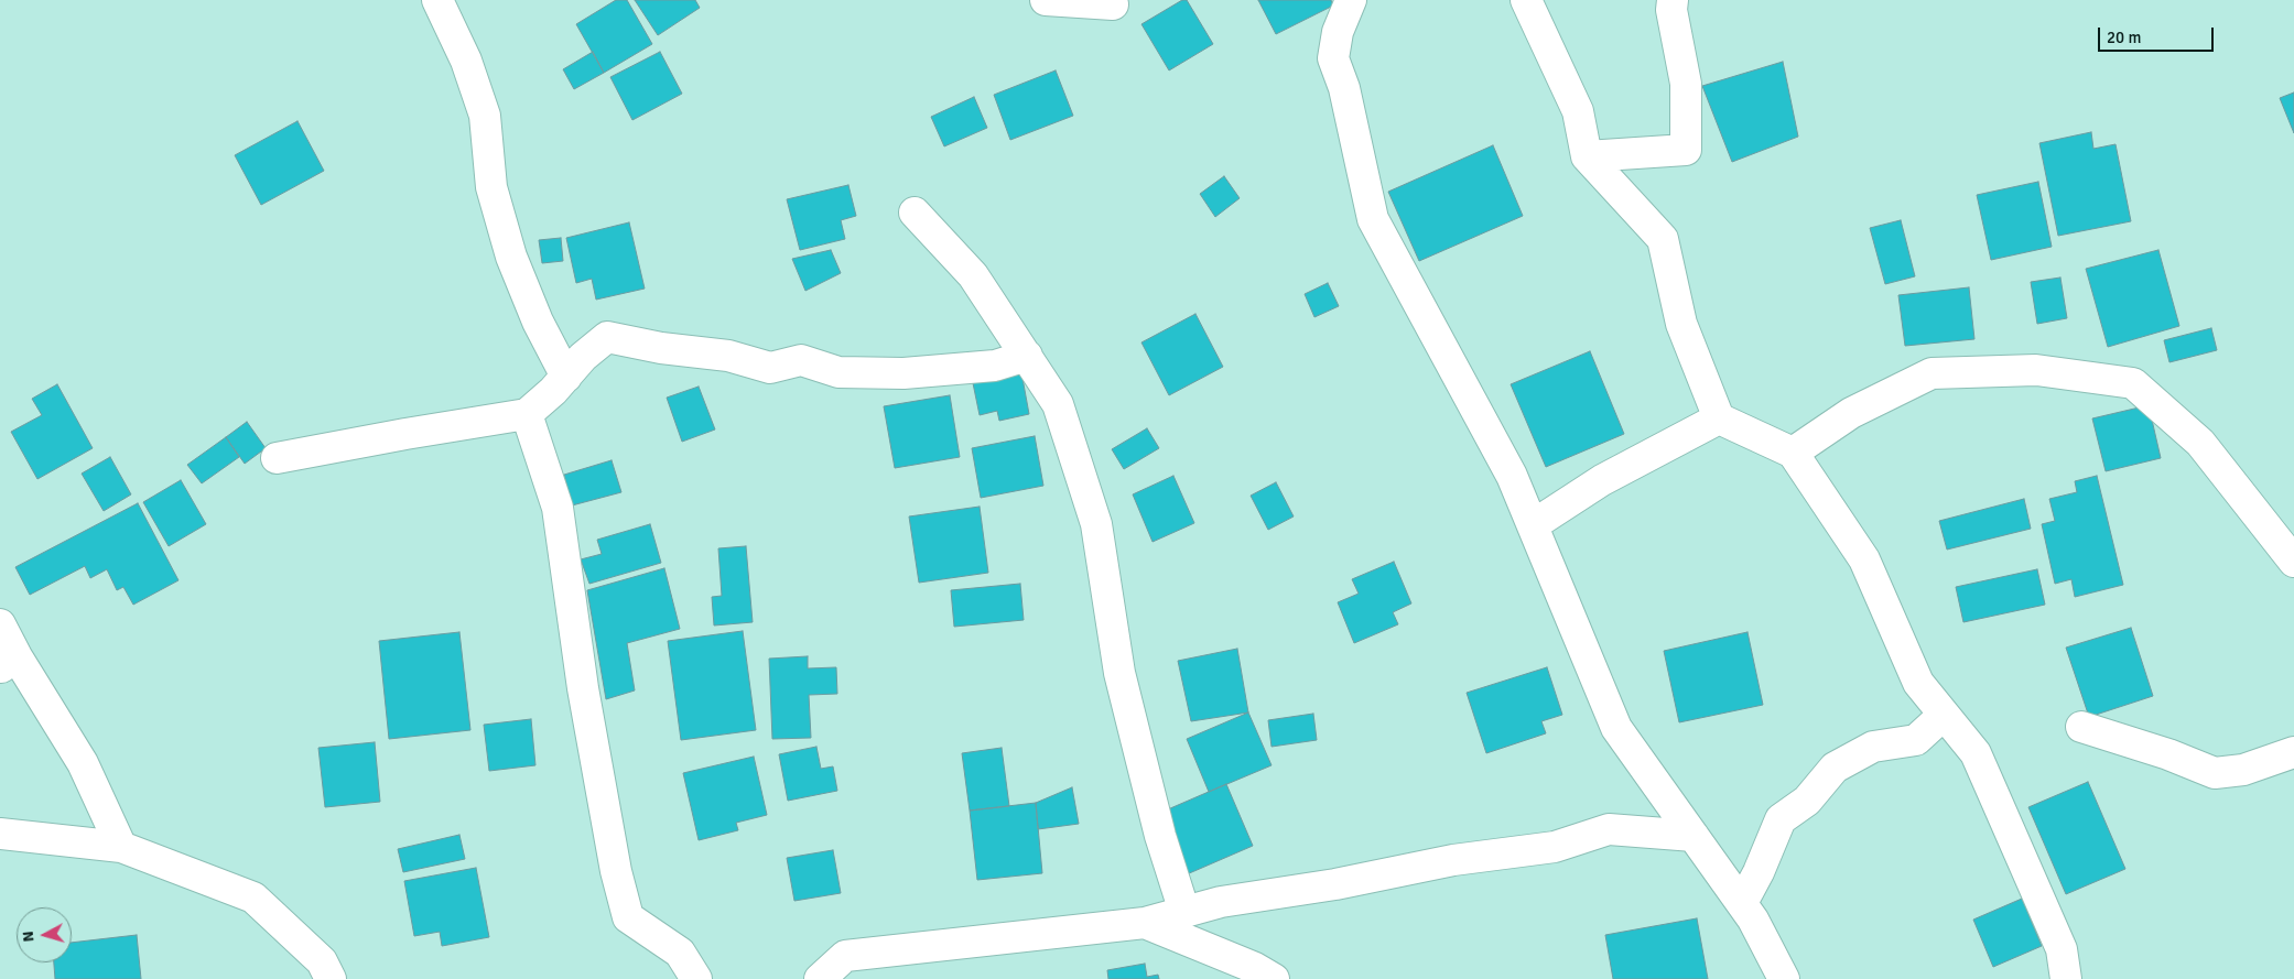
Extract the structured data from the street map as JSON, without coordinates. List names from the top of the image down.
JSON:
{
  "scale_bar": "20 m",
  "north": "left"
}
